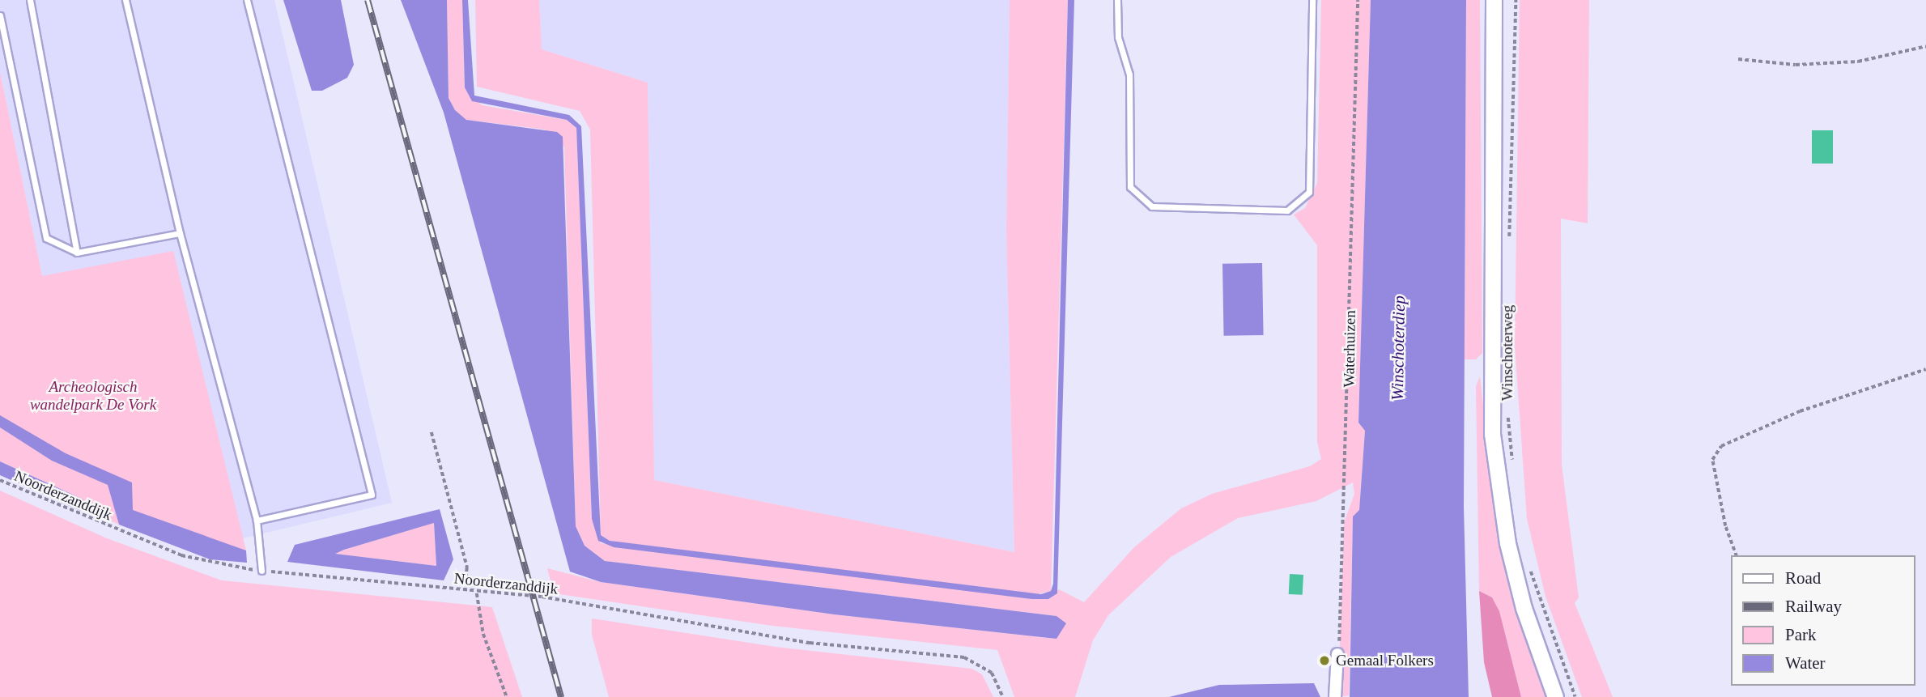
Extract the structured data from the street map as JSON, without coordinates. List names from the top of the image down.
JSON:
{
  "streets": {
    "main road": ["Winschoterweg"],
    "path": ["Waterhuizen", "Noorderzanddijk"]
  },
  "water": ["Winschoterdiep"],
  "parks": ["Archeologisch wandelpark De Vork"],
  "places": ["Gemaal Folkers"],
  "legend": [
    "Road",
    "Railway",
    "Park",
    "Water"
  ]
}
